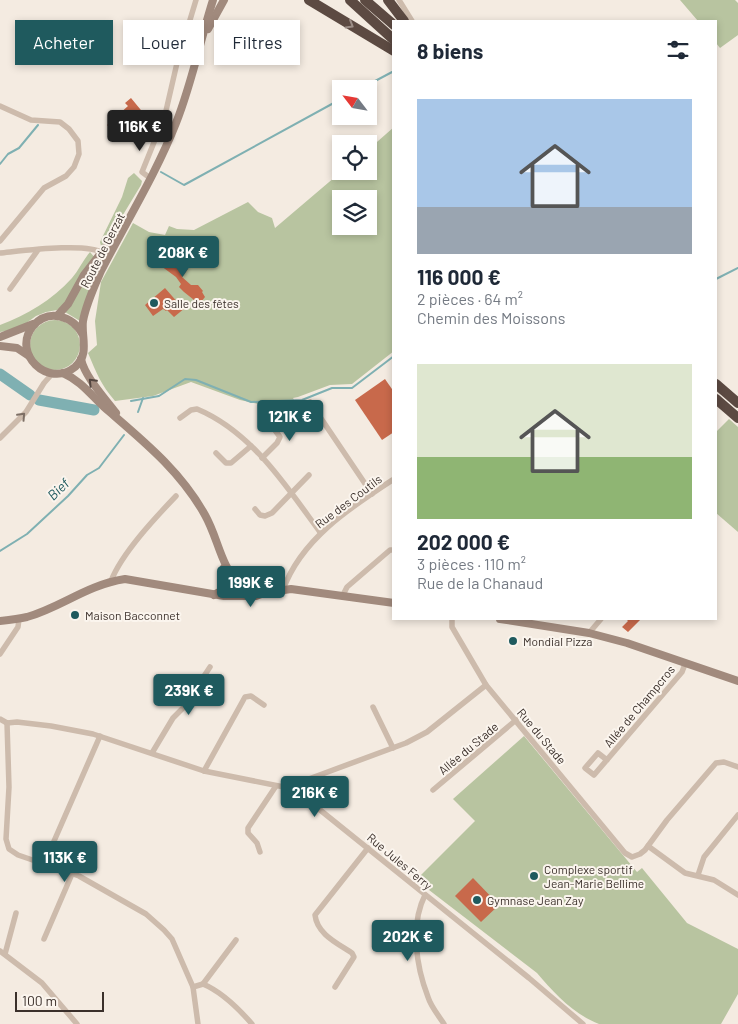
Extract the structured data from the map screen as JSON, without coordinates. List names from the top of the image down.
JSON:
{
  "streets": {
    "street": [
      "Route de Gerzat",
      "Rue des Coutils",
      "Allée de Champcros",
      "Rue du Stade",
      "Allée du Stade",
      "Rue Jules Ferry"
    ]
  },
  "crossings": [
    ["Rue du Stade", "Allée du Stade"]
  ],
  "water": ["Bief"],
  "places": [
    "Salle des fêtes",
    "Maison Bacconnet",
    "Mondial Pizza",
    "Complexe sportif Jean-Marie Bellime",
    "Gymnase Jean Zay"
  ],
  "scale_bar": "100 m",
  "north": "top left",
  "page": {
    "chip": ["Acheter", "Louer", "Filtres"],
    "heading": "8 biens",
    "list": [
      {
        "name": "116 000 €",
        "note": "2 pièces · 64 m² · Chemin des Moissons"
      },
      {
        "name": "202 000 €",
        "note": "3 pièces · 110 m² · Rue de la Chanaud"
      }
    ],
    "price": [
      "116K €",
      "208K €",
      "121K €",
      "199K €",
      "239K €",
      "216K €",
      "113K €",
      "202K €"
    ],
    "scale": "100 m"
  }
}
